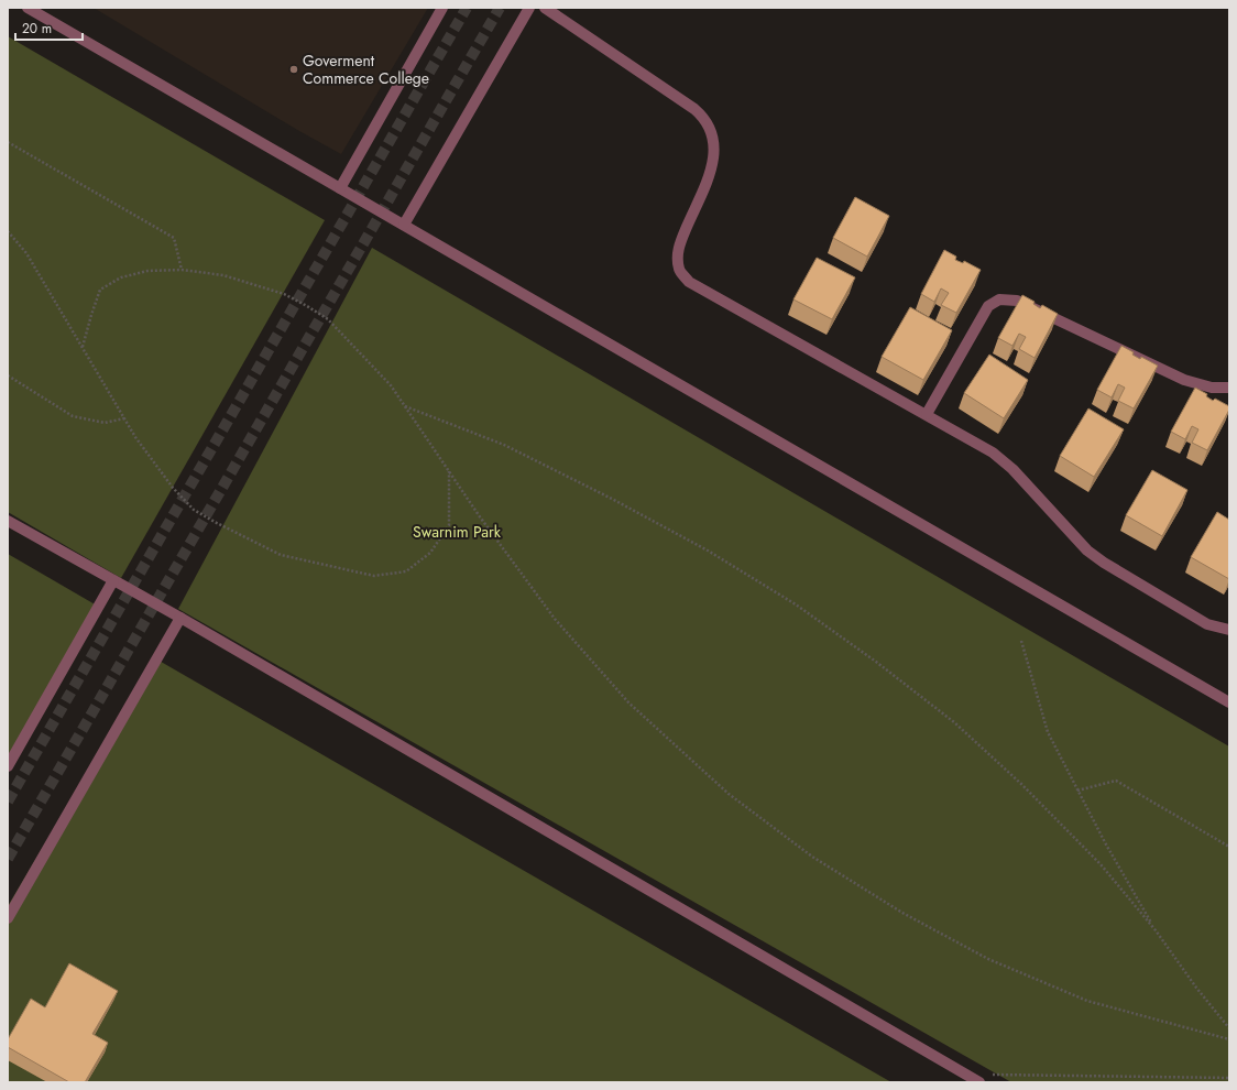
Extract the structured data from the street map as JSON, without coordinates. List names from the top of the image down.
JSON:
{
  "parks": ["Swarnim Park"],
  "places": ["Goverment Commerce College"],
  "scale_bar": "20 m"
}
